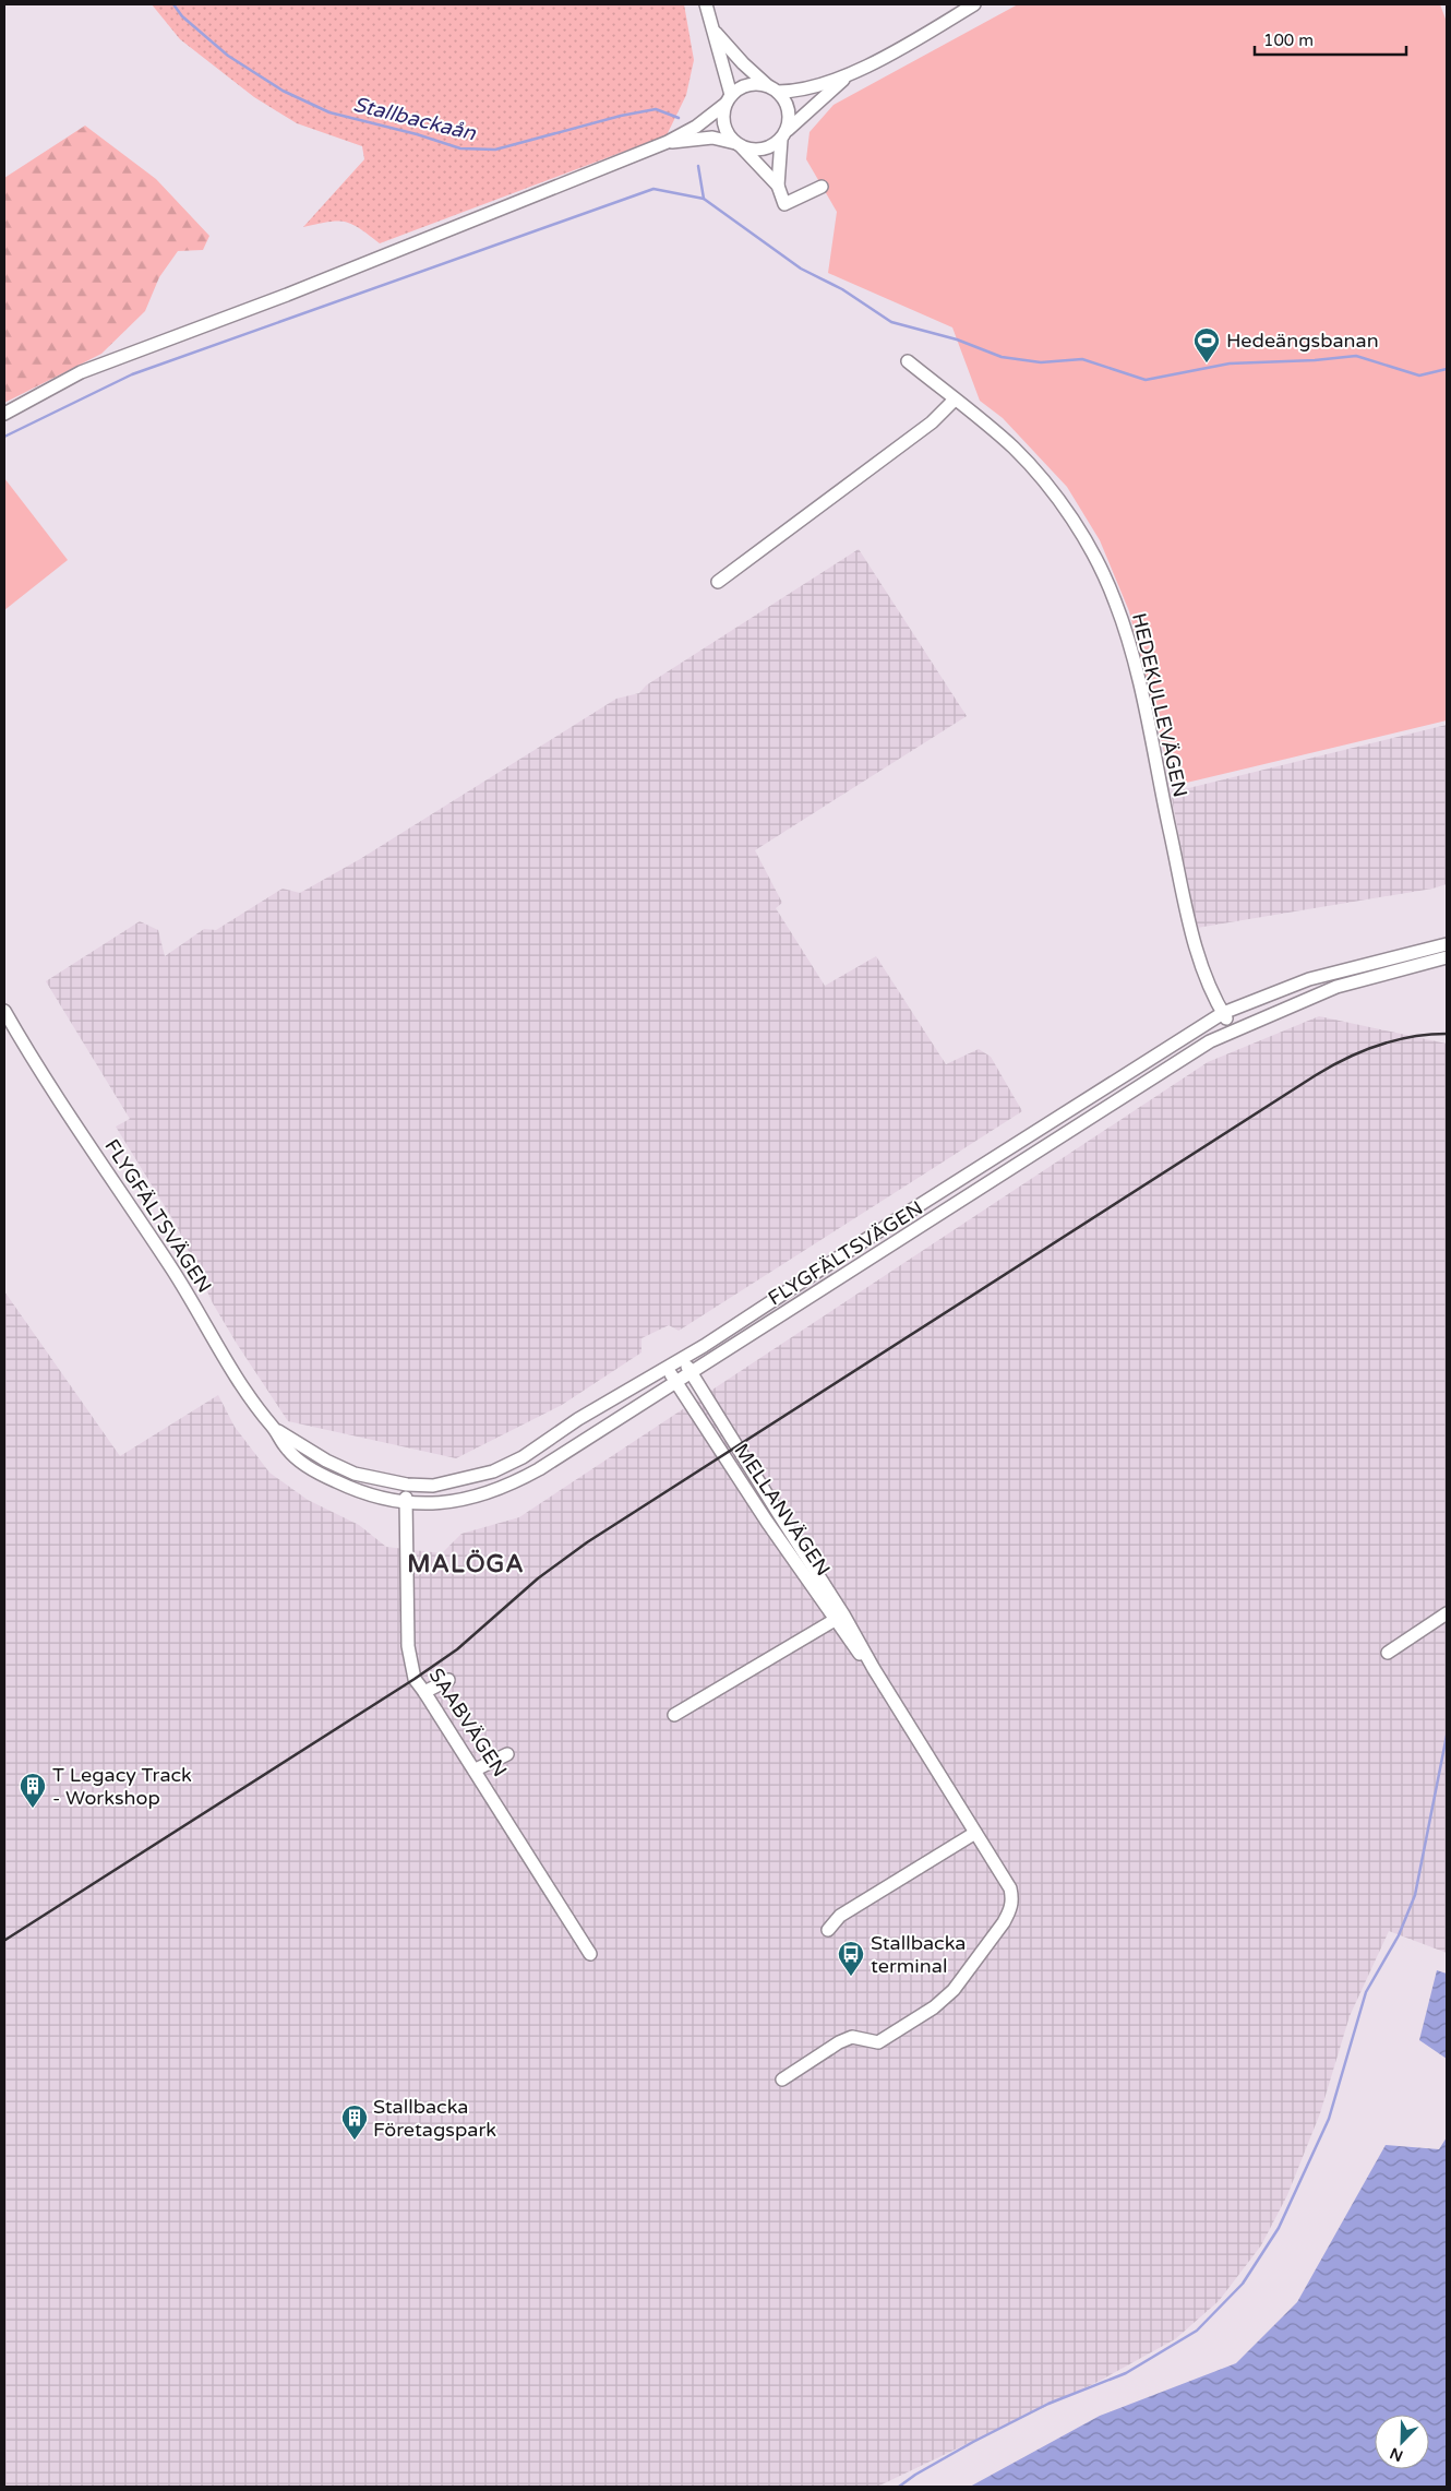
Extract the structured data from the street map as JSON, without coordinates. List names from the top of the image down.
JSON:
{
  "streets": {
    "street": [
      "HEDEKULLEVÄGEN",
      "FLYGFÄLTSVÄGEN",
      "MELLANVÄGEN",
      "SAABVÄGEN"
    ]
  },
  "crossings": [
    ["HEDEKULLEVÄGEN", "FLYGFÄLTSVÄGEN"],
    ["FLYGFÄLTSVÄGEN", "MELLANVÄGEN"],
    ["FLYGFÄLTSVÄGEN", "SAABVÄGEN"]
  ],
  "districts": ["MALÖGA"],
  "water": ["Stallbackaån"],
  "places": {
    "sports": ["Hedeängsbanan"],
    "building": ["T Legacy Track - Workshop", "Stallbacka Företagspark"],
    "bus stop": ["Stallbacka terminal"]
  },
  "scale_bar": "100 m",
  "north": "bottom left"
}
